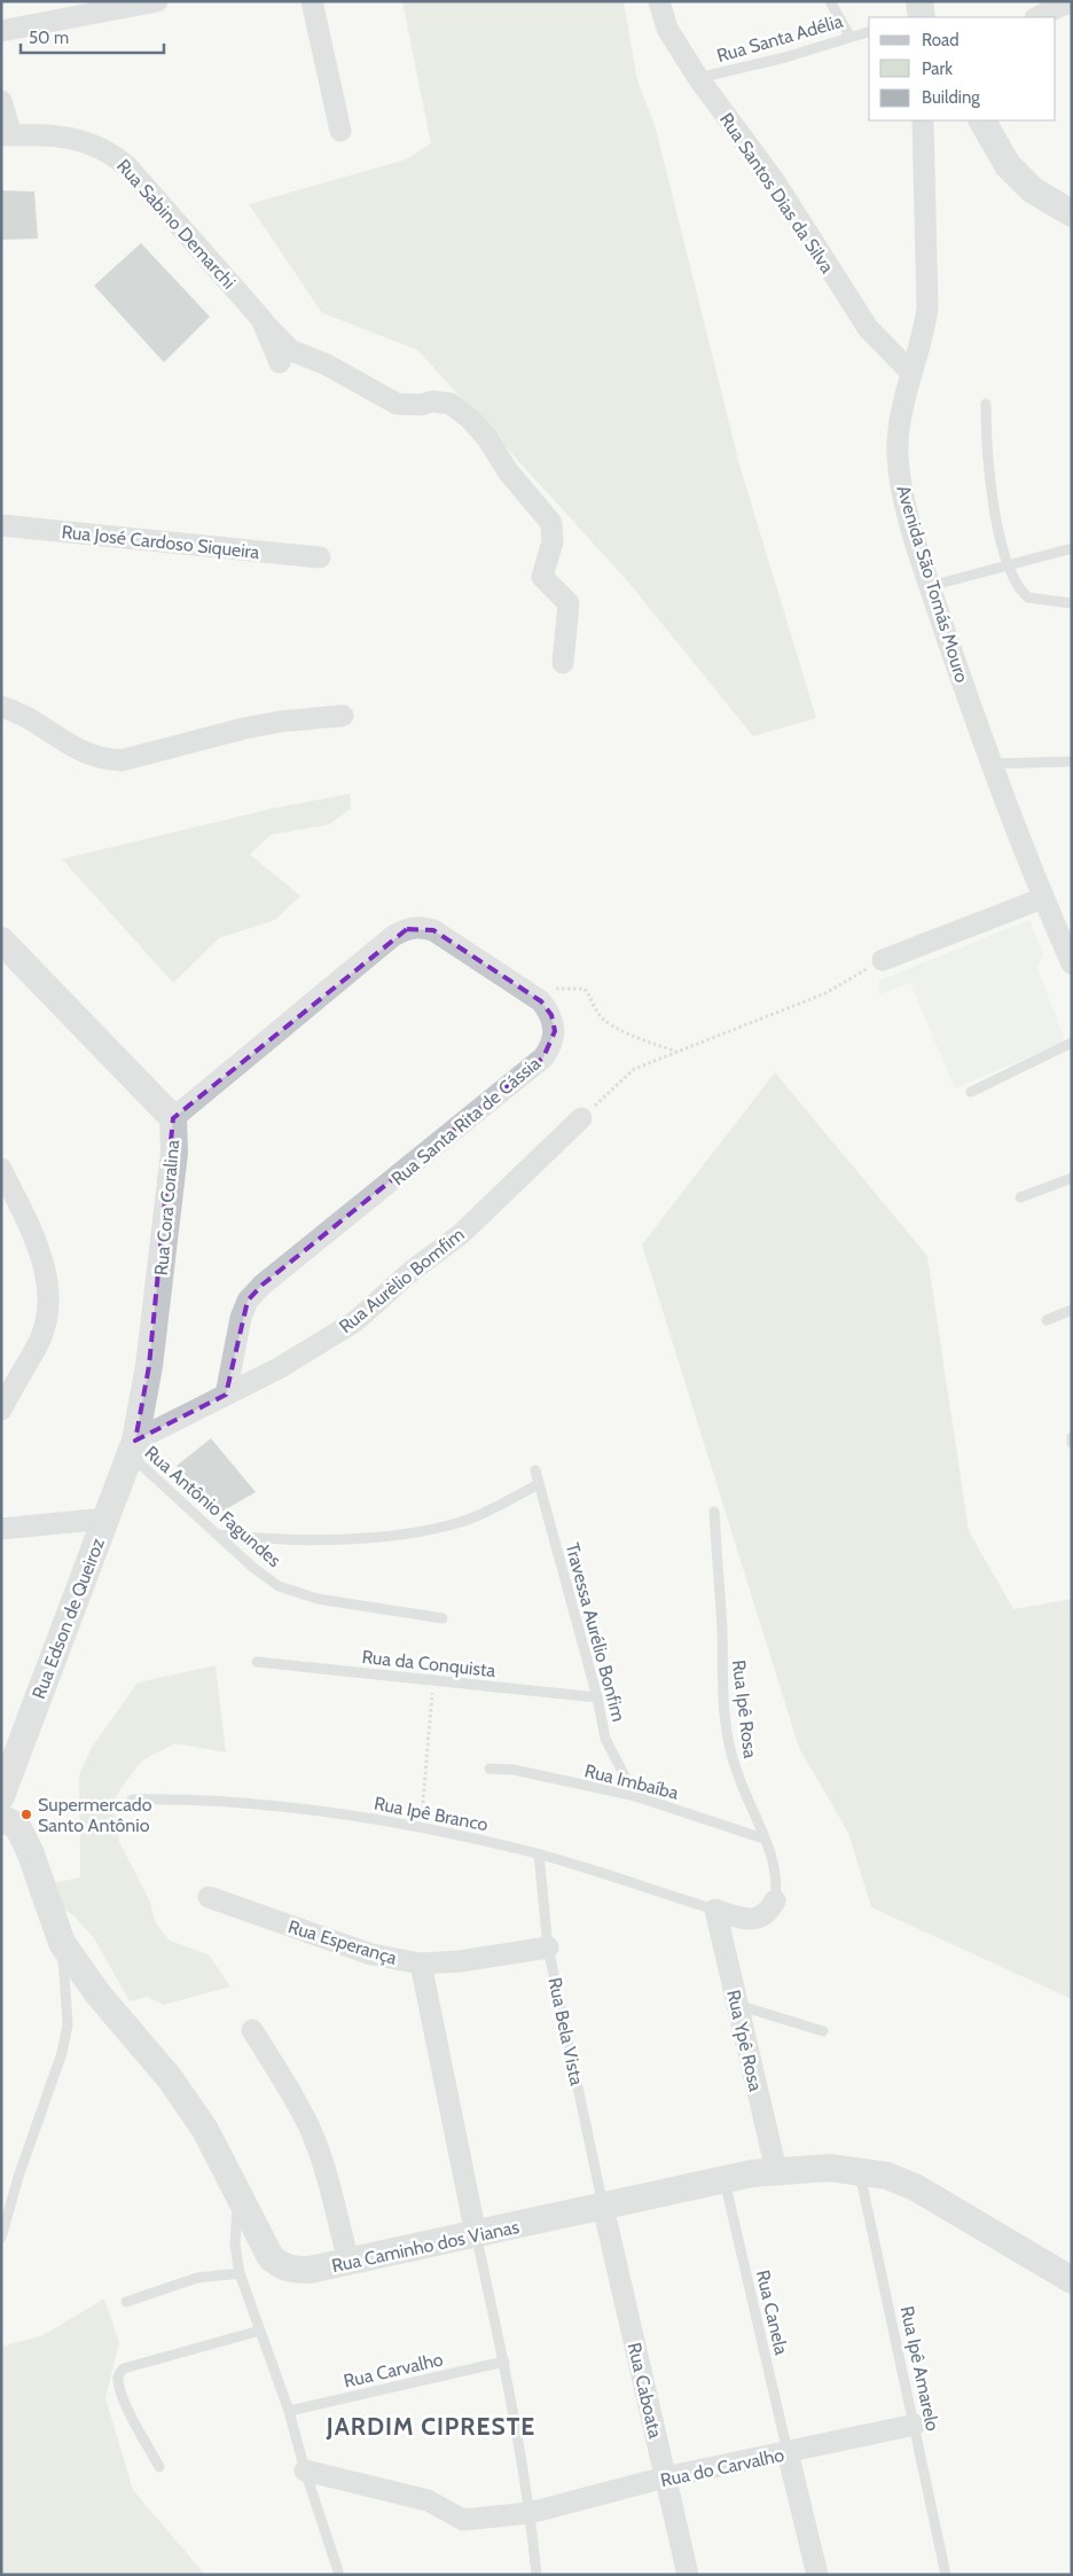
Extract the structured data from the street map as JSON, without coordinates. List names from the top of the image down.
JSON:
{
  "streets": {
    "street": [
      "Rua Santos Dias da Silva",
      "Rua Sabino Demarchi",
      "Rua José Cardoso Siqueira",
      "Avenida São Tomás Mouro",
      "Rua Santa Rita de Cássia",
      "Rua Cora Coralina",
      "Rua Aurèlio Bomfim",
      "Rua Edson de Queiroz",
      "Rua Esperança",
      "Rua Ypê Rosa",
      "Rua Caminho dos Vianas",
      "Rua Caboata",
      "Rua do Carvalho"
    ],
    "lane": [
      "Rua Santa Adélia",
      "Rua Antônio Fagundes",
      "Travessa Aurélio Bonfim",
      "Rua da Conquista",
      "Rua Ipê Rosa",
      "Rua Imbaíba",
      "Rua Ipê Branco",
      "Rua Bela Vista",
      "Rua Canela",
      "Rua Ipê Amarelo",
      "Rua Carvalho"
    ]
  },
  "crossings": [
    ["Rua Santa Adélia", "Rua Santos Dias da Silva"],
    ["Rua Santos Dias da Silva", "Avenida São Tomás Mouro"],
    ["Rua Santa Rita de Cássia", "Rua Cora Coralina"],
    ["Rua Santa Rita de Cássia", "Rua Aurèlio Bomfim"],
    ["Rua Cora Coralina", "Rua Aurèlio Bomfim"],
    ["Rua Cora Coralina", "Rua Antônio Fagundes"],
    ["Rua Cora Coralina", "Rua Edson de Queiroz"],
    ["Rua Aurèlio Bomfim", "Rua Antônio Fagundes"],
    ["Rua Aurèlio Bomfim", "Rua Edson de Queiroz"],
    ["Rua Antônio Fagundes", "Rua Edson de Queiroz"],
    ["Travessa Aurélio Bonfim", "Rua da Conquista"],
    ["Travessa Aurélio Bonfim", "Rua Imbaíba"],
    ["Rua Ipê Rosa", "Rua Imbaíba"],
    ["Rua Ipê Branco", "Rua Bela Vista"],
    ["Rua Ipê Branco", "Rua Ypê Rosa"],
    ["Rua Esperança", "Rua Bela Vista"],
    ["Rua Bela Vista", "Rua Caminho dos Vianas"],
    ["Rua Bela Vista", "Rua Caboata"],
    ["Rua Ypê Rosa", "Rua Caminho dos Vianas"],
    ["Rua Caminho dos Vianas", "Rua Canela"],
    ["Rua Caminho dos Vianas", "Rua Ipê Amarelo"],
    ["Rua Caminho dos Vianas", "Rua Caboata"],
    ["Rua Canela", "Rua do Carvalho"],
    ["Rua Ipê Amarelo", "Rua do Carvalho"],
    ["Rua Caboata", "Rua do Carvalho"]
  ],
  "districts": ["JARDIM CIPRESTE"],
  "places": ["Supermercado Santo Antônio"],
  "legend": ["Road", "Park", "Building"],
  "scale_bar": "50 m"
}
